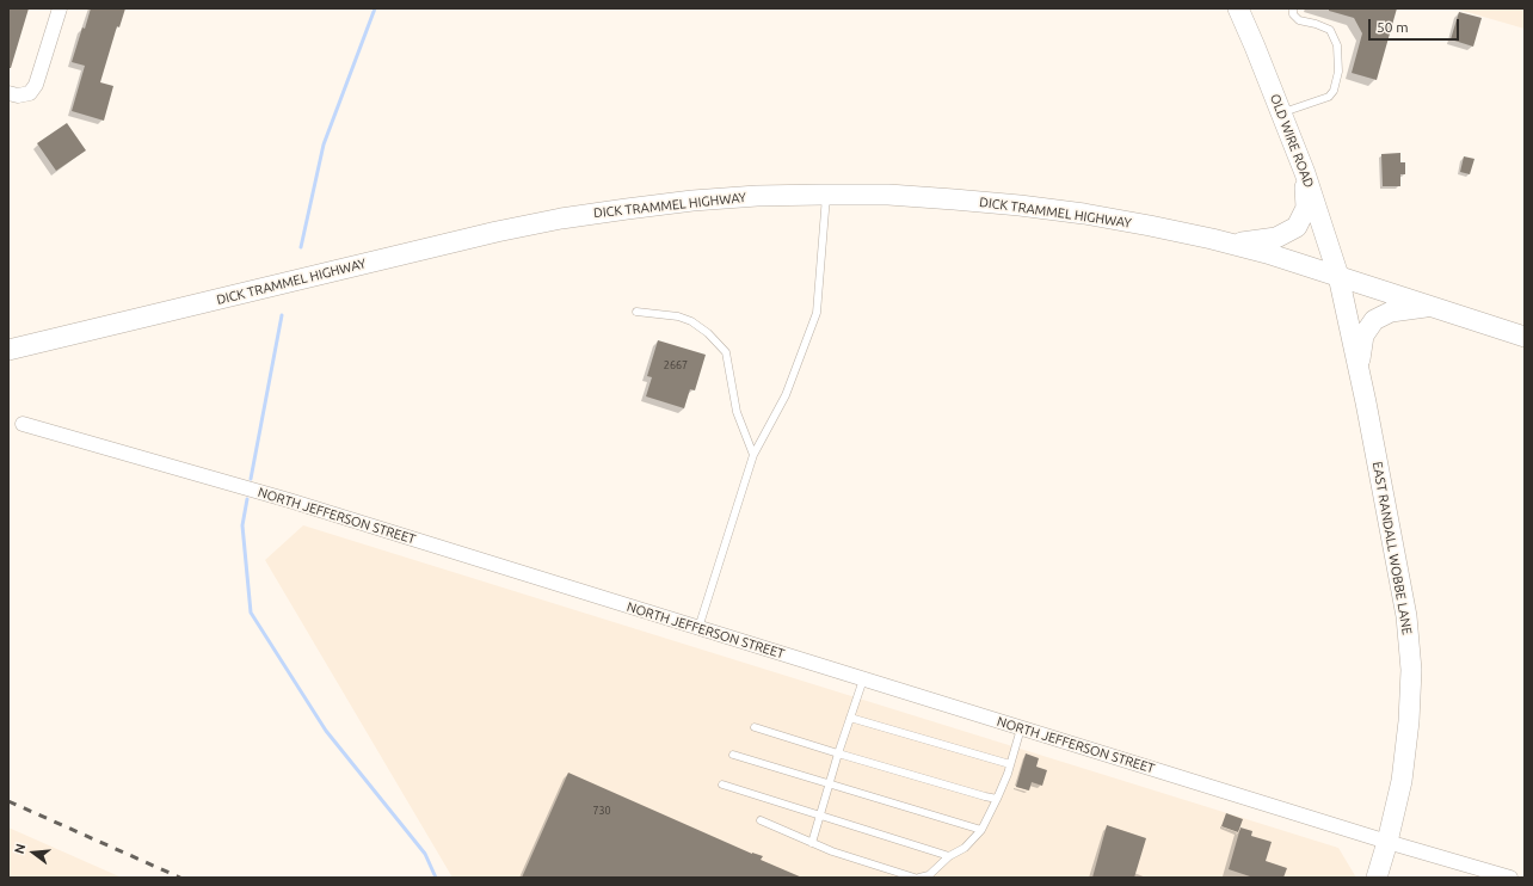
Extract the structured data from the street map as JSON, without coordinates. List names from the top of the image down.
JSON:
{
  "streets": {
    "main road": ["OLD WIRE ROAD", "DICK TRAMMEL HIGHWAY", "EAST RANDALL WOBBE LANE"],
    "street": ["NORTH JEFFERSON STREET"]
  },
  "crossings": [
    ["OLD WIRE ROAD", "DICK TRAMMEL HIGHWAY"],
    ["OLD WIRE ROAD", "EAST RANDALL WOBBE LANE"],
    ["DICK TRAMMEL HIGHWAY", "EAST RANDALL WOBBE LANE"],
    ["NORTH JEFFERSON STREET", "EAST RANDALL WOBBE LANE"]
  ],
  "house_numbers": ["2667", "730"],
  "scale_bar": "50 m",
  "north": "left"
}
